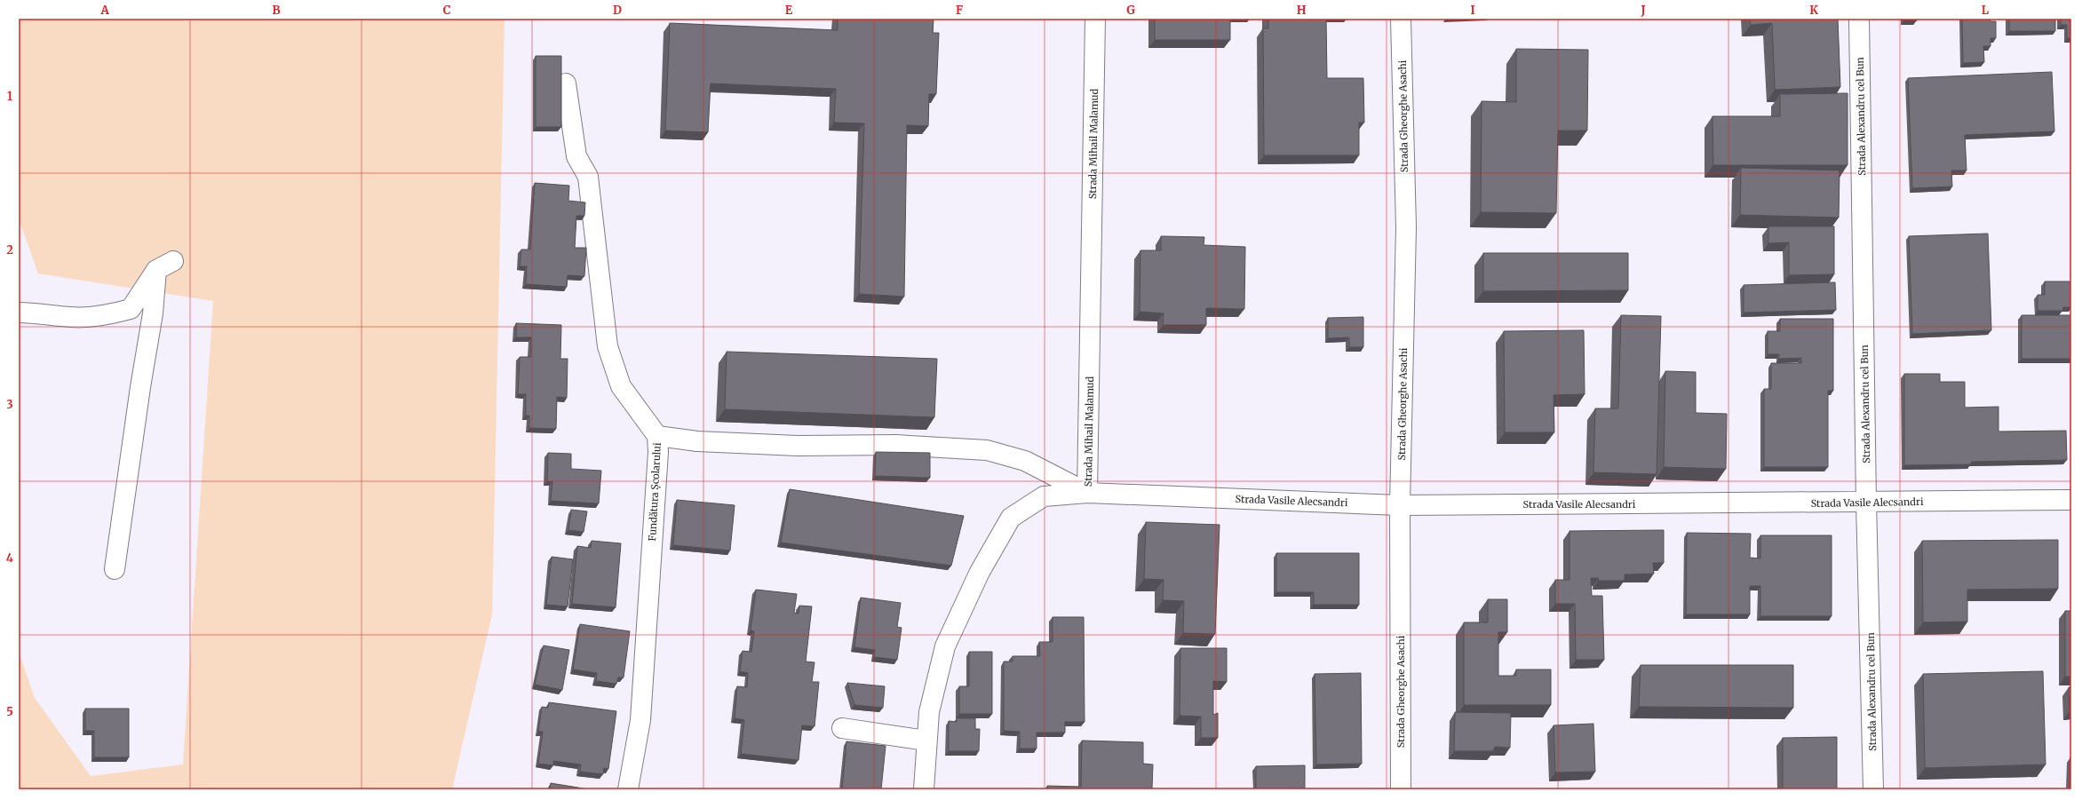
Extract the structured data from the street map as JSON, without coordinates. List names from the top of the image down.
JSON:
{
  "streets": {
    "street": [
      "Strada Gheorghe Asachi",
      "Strada Alexandru cel Bun",
      "Strada Mihail Malamud",
      "Fundătura Școlarului",
      "Strada Vasile Alecsandri"
    ]
  },
  "crossings": [
    ["Strada Gheorghe Asachi", "Strada Vasile Alecsandri"],
    ["Strada Alexandru cel Bun", "Strada Vasile Alecsandri"],
    ["Strada Mihail Malamud", "Strada Vasile Alecsandri"]
  ],
  "grid": {
    "columns": [
      "A",
      "B",
      "C",
      "D",
      "E",
      "F",
      "G",
      "H",
      "I",
      "J",
      "K",
      "L"
    ],
    "rows": [
      "1",
      "2",
      "3",
      "4",
      "5"
    ]
  }
}
